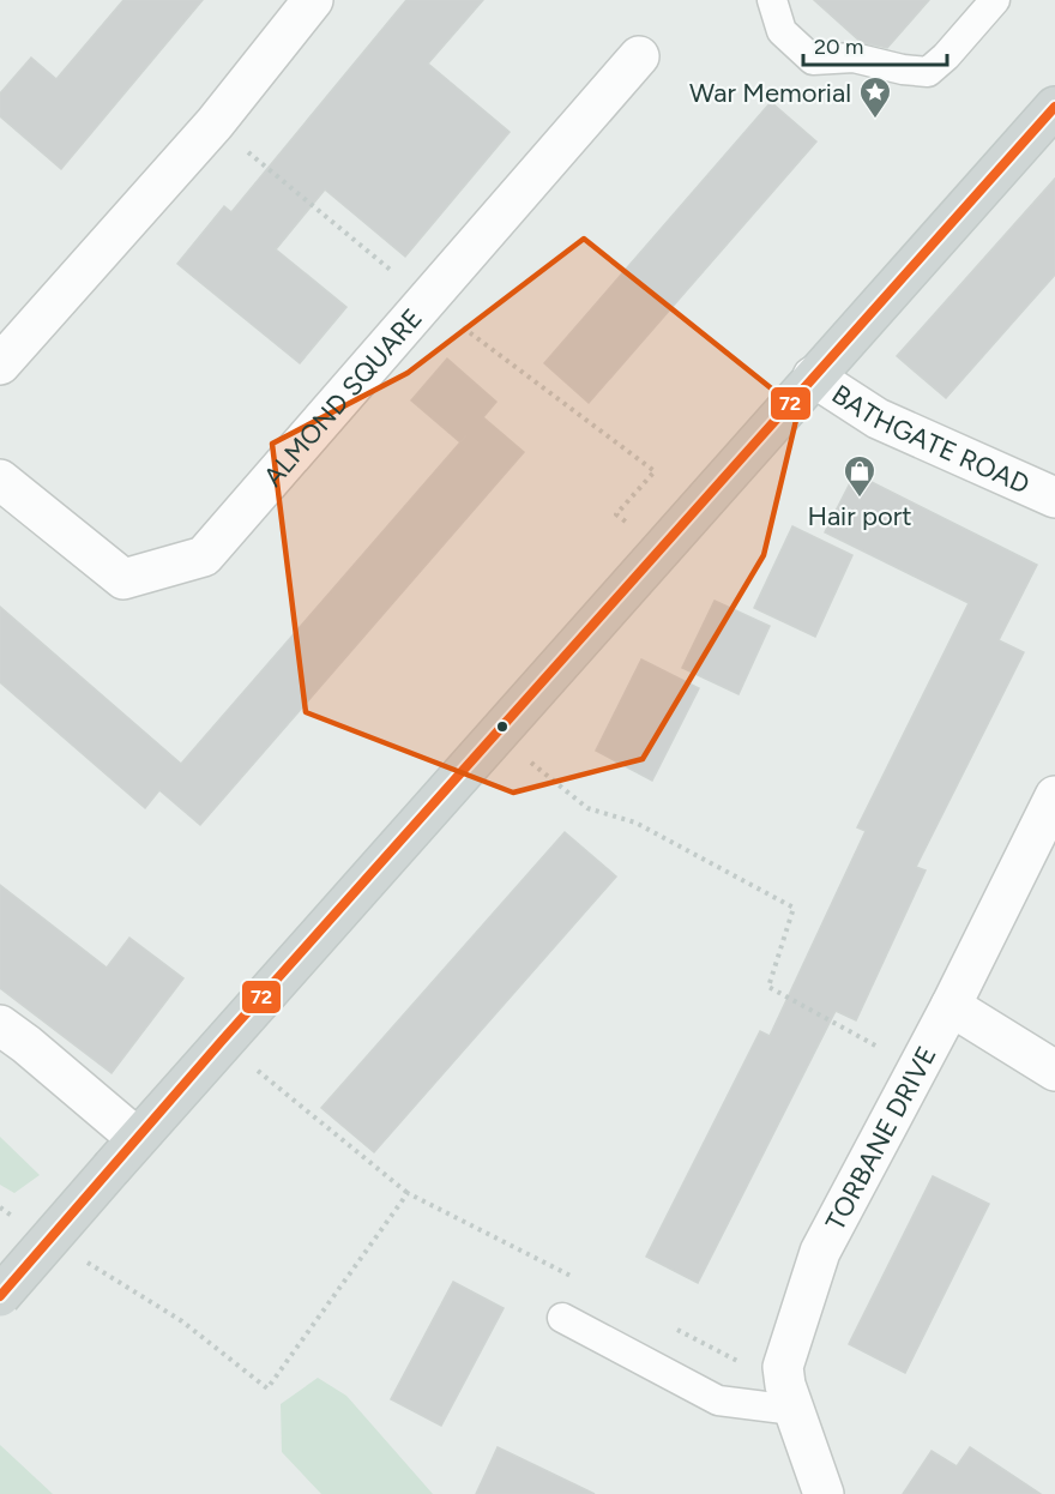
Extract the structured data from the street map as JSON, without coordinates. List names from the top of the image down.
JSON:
{
  "streets": {
    "street": ["ALMOND SQUARE", "BATHGATE ROAD", "TORBANE DRIVE"]
  },
  "places": {
    "place": ["War Memorial"],
    "shop": ["Hair port"]
  },
  "lines": ["transit line 72"],
  "scale_bar": "20 m"
}
